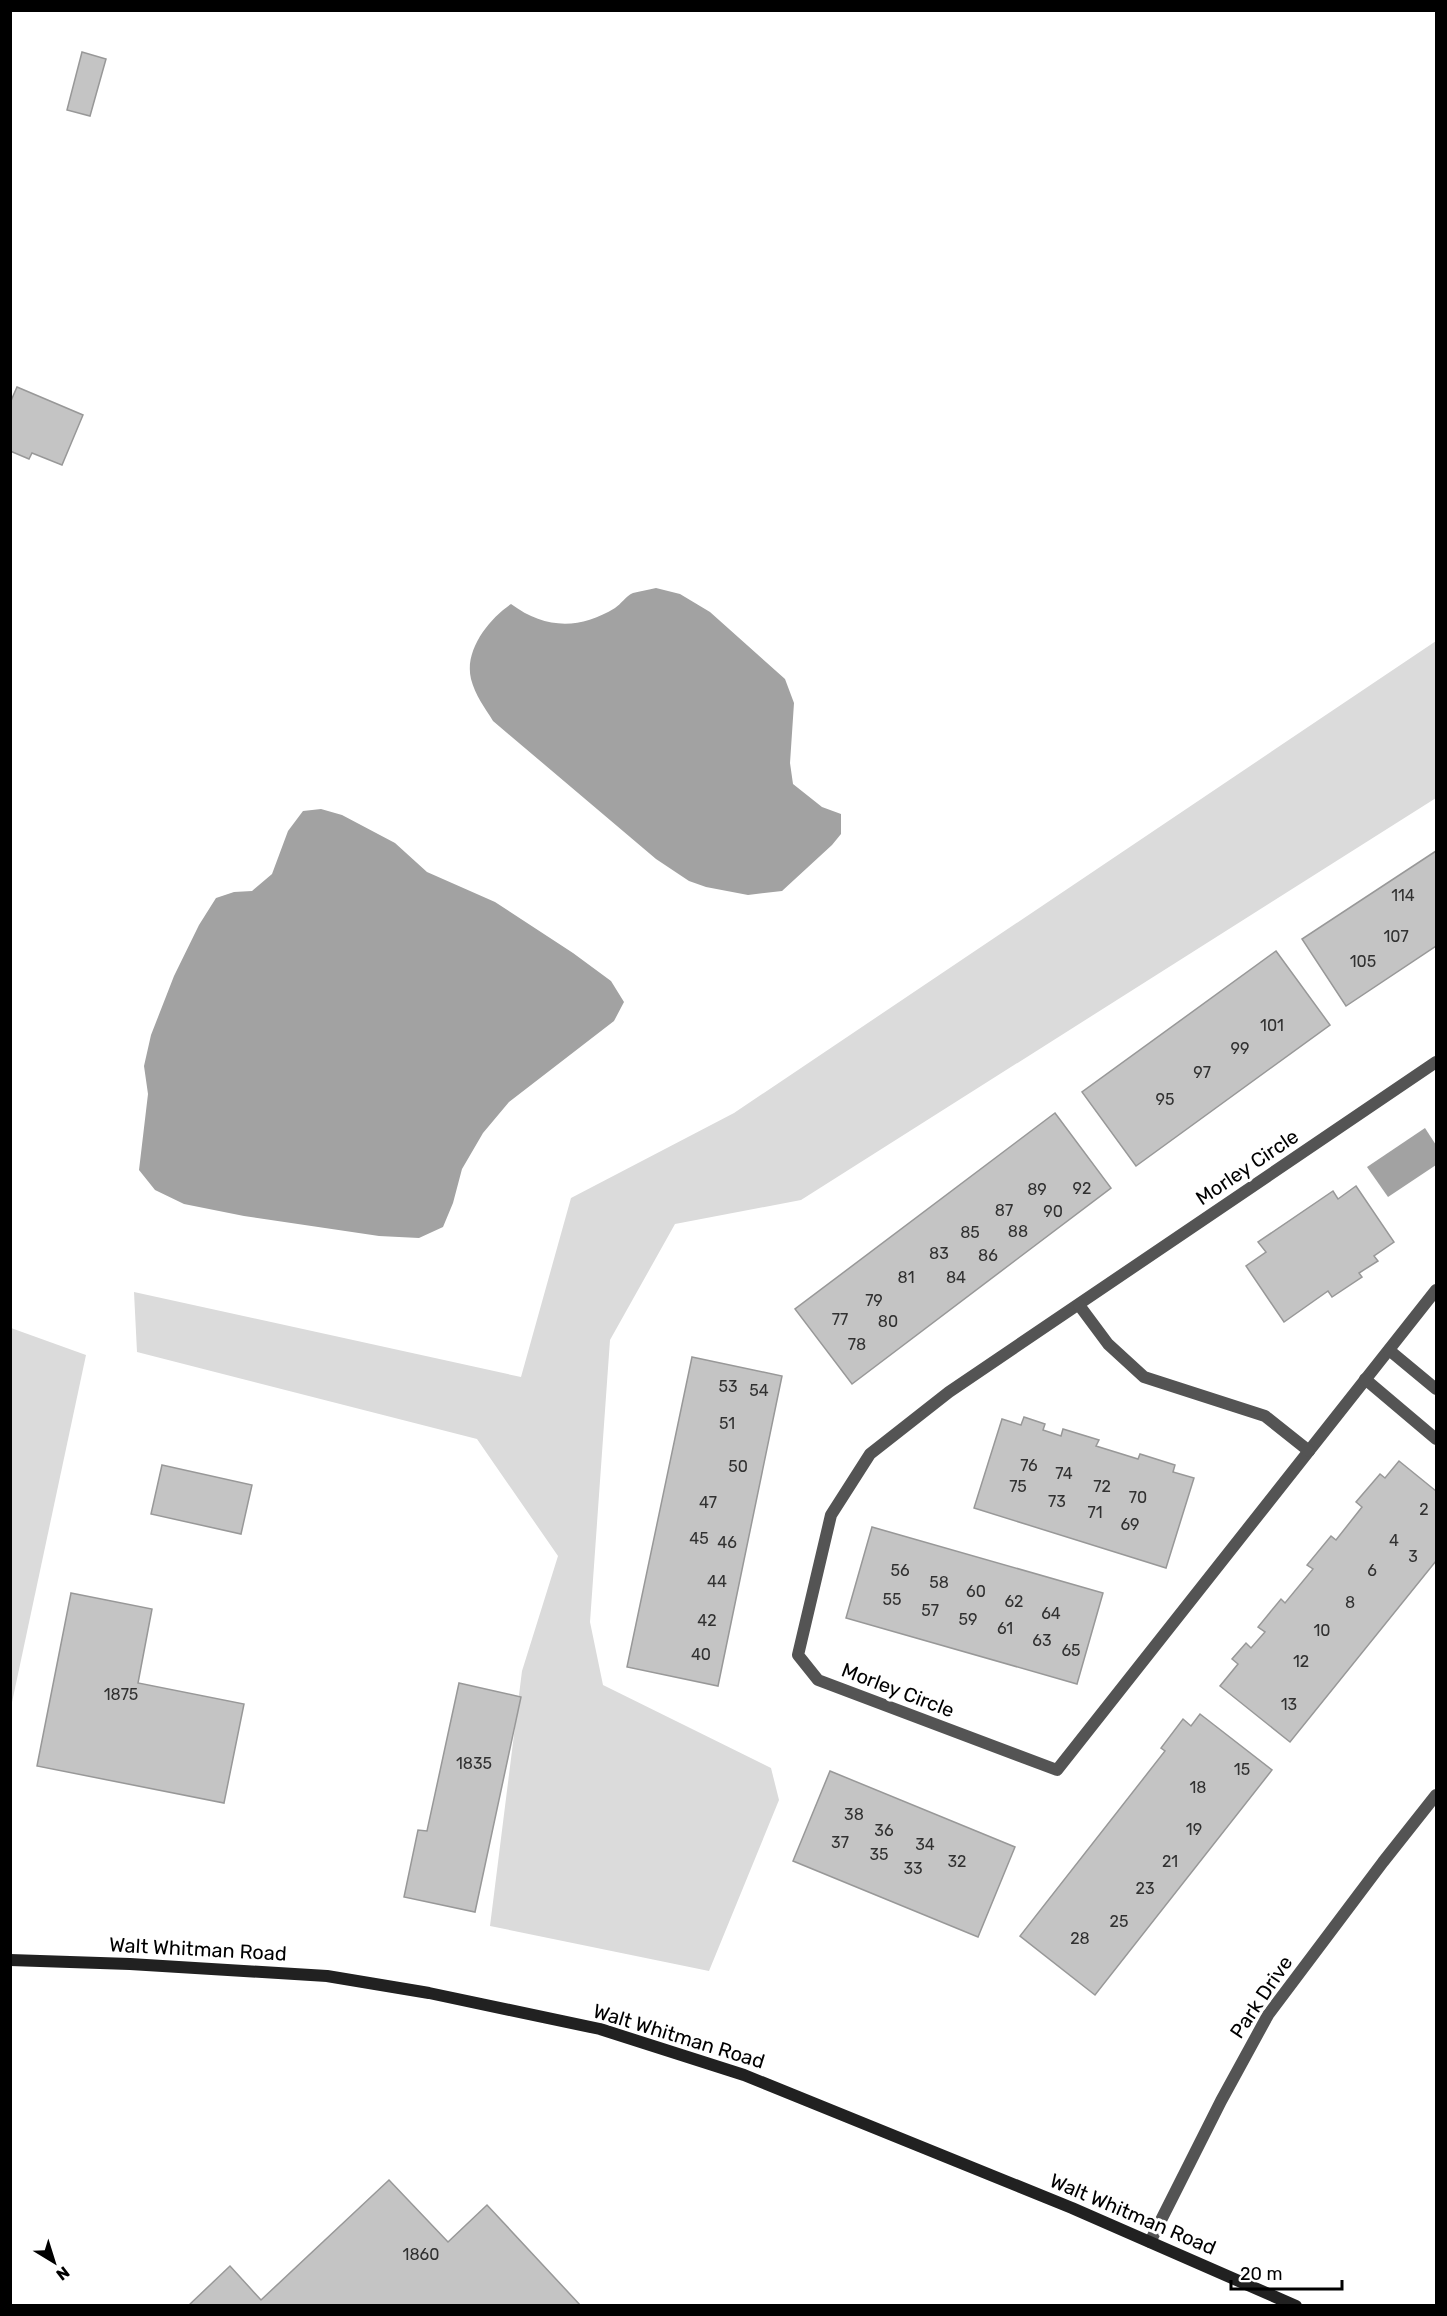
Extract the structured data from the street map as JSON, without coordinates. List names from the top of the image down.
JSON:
{
  "streets": {
    "main road": ["Walt Whitman Road"],
    "street": ["Morley Circle", "Park Drive"]
  },
  "crossings": [
    ["Walt Whitman Road", "Park Drive"]
  ],
  "house_numbers": [
    "114",
    "107",
    "105",
    "101",
    "99",
    "97",
    "95",
    "92",
    "89",
    "87",
    "90",
    "88",
    "85",
    "83",
    "86",
    "81",
    "84",
    "79",
    "77",
    "80",
    "78",
    "53",
    "54",
    "51",
    "76",
    "50",
    "74",
    "75",
    "72",
    "70",
    "73",
    "47",
    "2",
    "71",
    "69",
    "45",
    "4",
    "46",
    "3",
    "56",
    "6",
    "44",
    "58",
    "60",
    "55",
    "62",
    "8",
    "57",
    "64",
    "59",
    "42",
    "61",
    "10",
    "63",
    "65",
    "40",
    "12",
    "1875",
    "13",
    "1835",
    "15",
    "18",
    "38",
    "19",
    "36",
    "37",
    "34",
    "35",
    "32",
    "21",
    "33",
    "23",
    "25",
    "28",
    "1860"
  ],
  "scale_bar": "20 m",
  "north": "bottom right"
}
